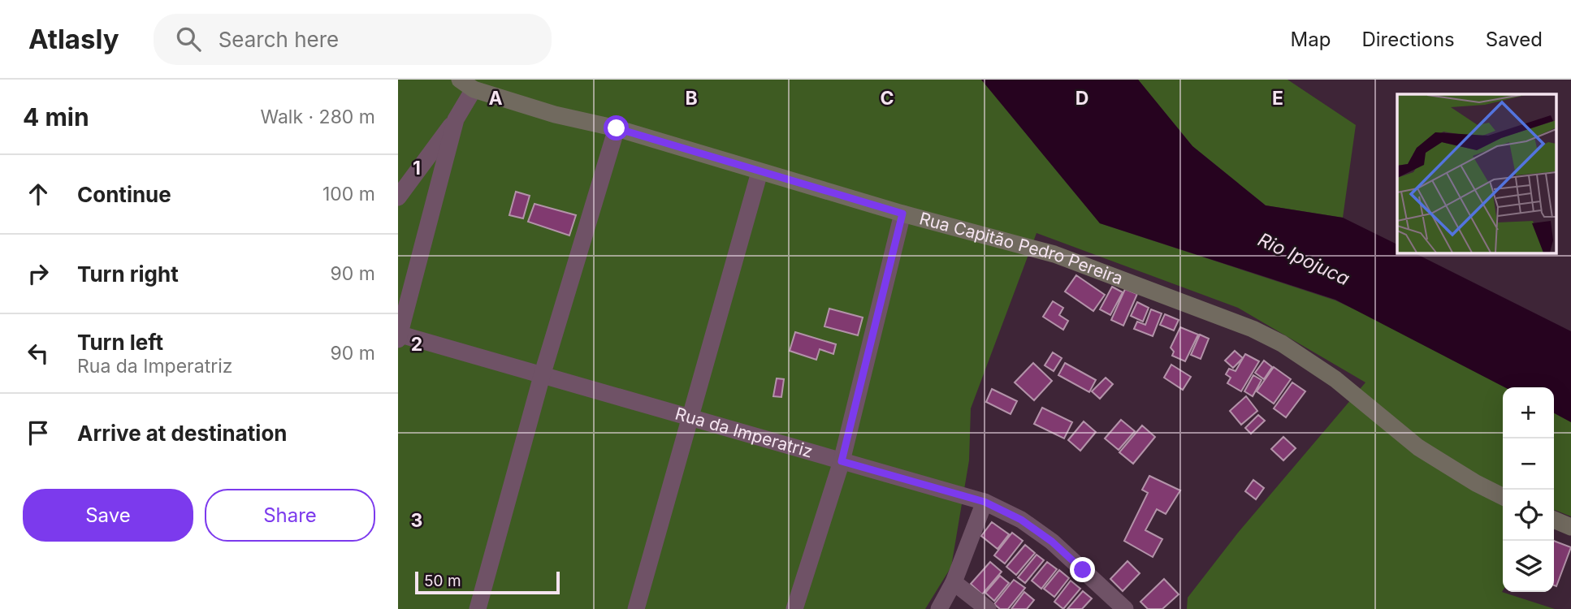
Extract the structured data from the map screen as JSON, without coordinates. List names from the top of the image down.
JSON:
{
  "streets": {
    "street": ["Rua Capitão Pedro Pereira", "Rua da Imperatriz"]
  },
  "water": ["Rio Ipojuca"],
  "scale_bar": "50 m",
  "page": {
    "header": "Atlasly",
    "search": "Search here",
    "nav": ["Map", "Directions", "Saved"],
    "heading": ["4 min", "Walk · 280 m"],
    "list": [
      ["Continue", "100 m"],
      ["Turn right", "90 m"],
      ["Turn left", "Rua da Imperatriz", "90 m"],
      "Arrive at destination"
    ],
    "map_buttons": ["+", "−"],
    "buttons": ["Save", "Share"],
    "scale": "50 m"
  },
  "grid": {
    "columns": [
      "A",
      "B",
      "C",
      "D",
      "E"
    ],
    "rows": ["1", "2", "3"]
  }
}
